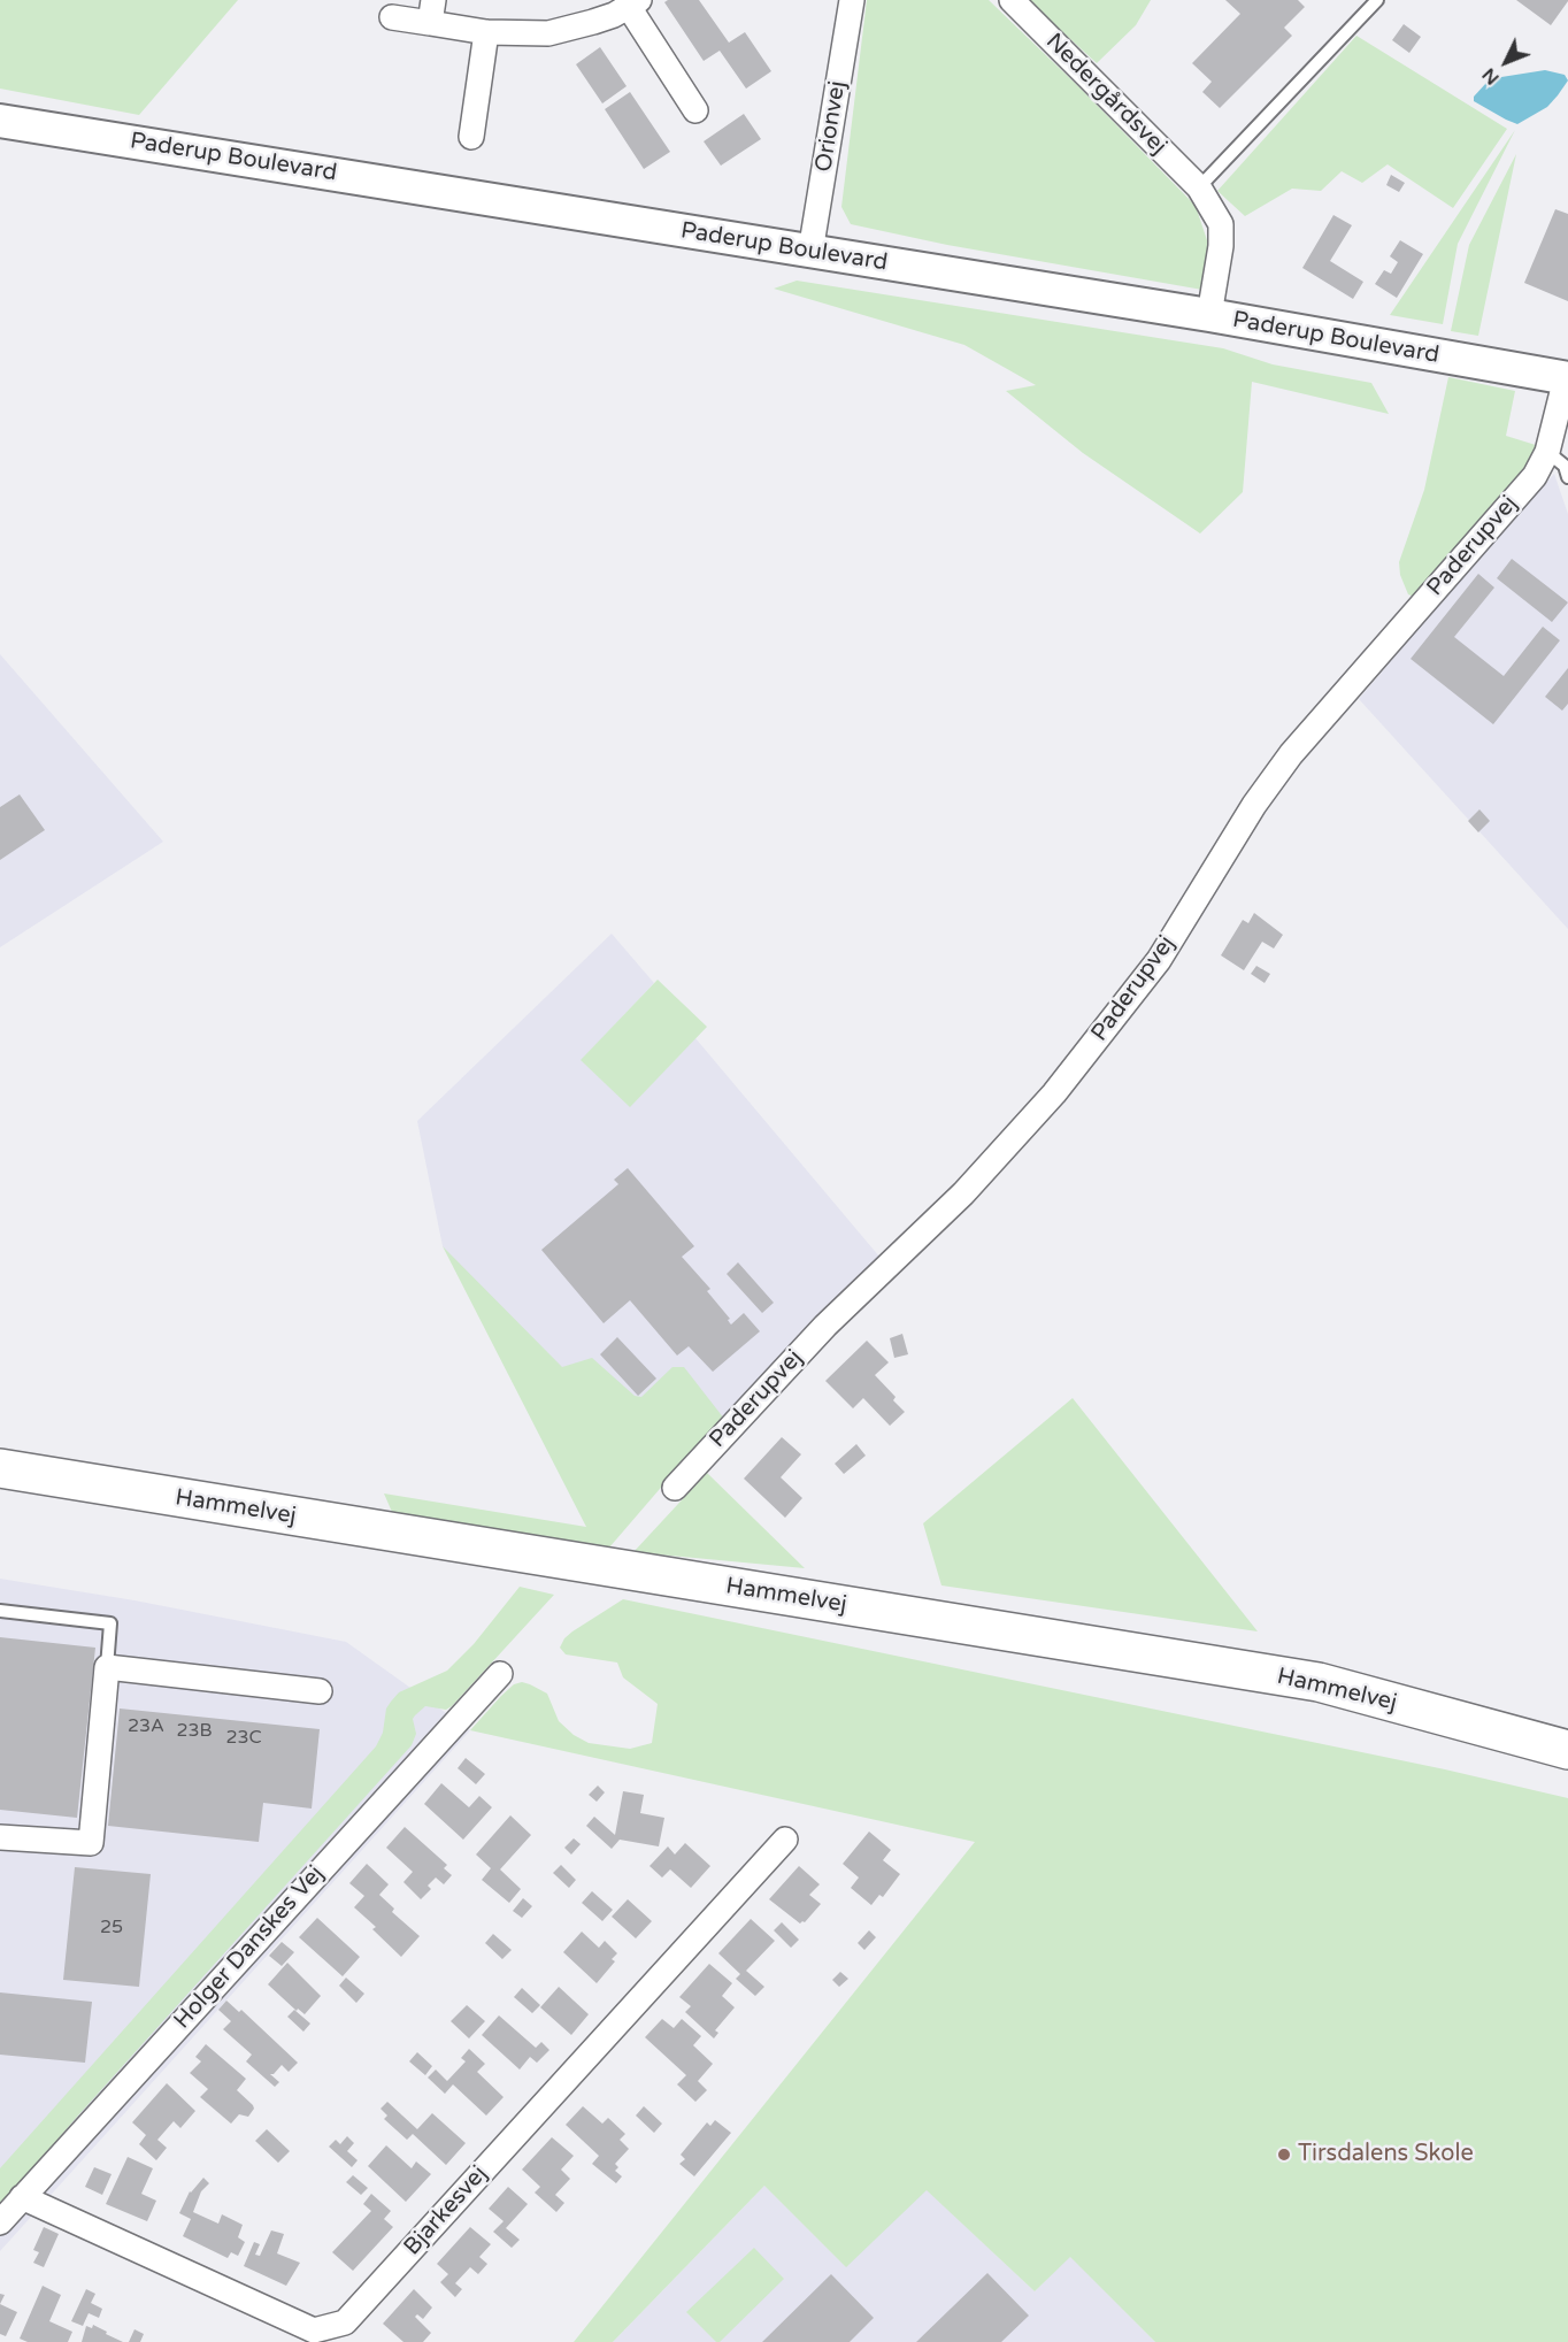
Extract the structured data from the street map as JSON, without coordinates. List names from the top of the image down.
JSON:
{
  "streets": {
    "highway": ["Hammelvej"],
    "street": [
      "Nedergårdsvej",
      "Orionvej",
      "Paderup Boulevard",
      "Paderupvej",
      "Holger Danskes Vej",
      "Bjarkesvej"
    ]
  },
  "crossings": [
    ["Nedergårdsvej", "Paderup Boulevard"],
    ["Orionvej", "Paderup Boulevard"],
    ["Paderup Boulevard", "Paderupvej"],
    ["Holger Danskes Vej", "Bjarkesvej"]
  ],
  "places": ["Tirsdalens Skole"],
  "house_numbers": [
    "23A",
    "23B",
    "23C",
    "25"
  ],
  "north": "bottom left"
}
